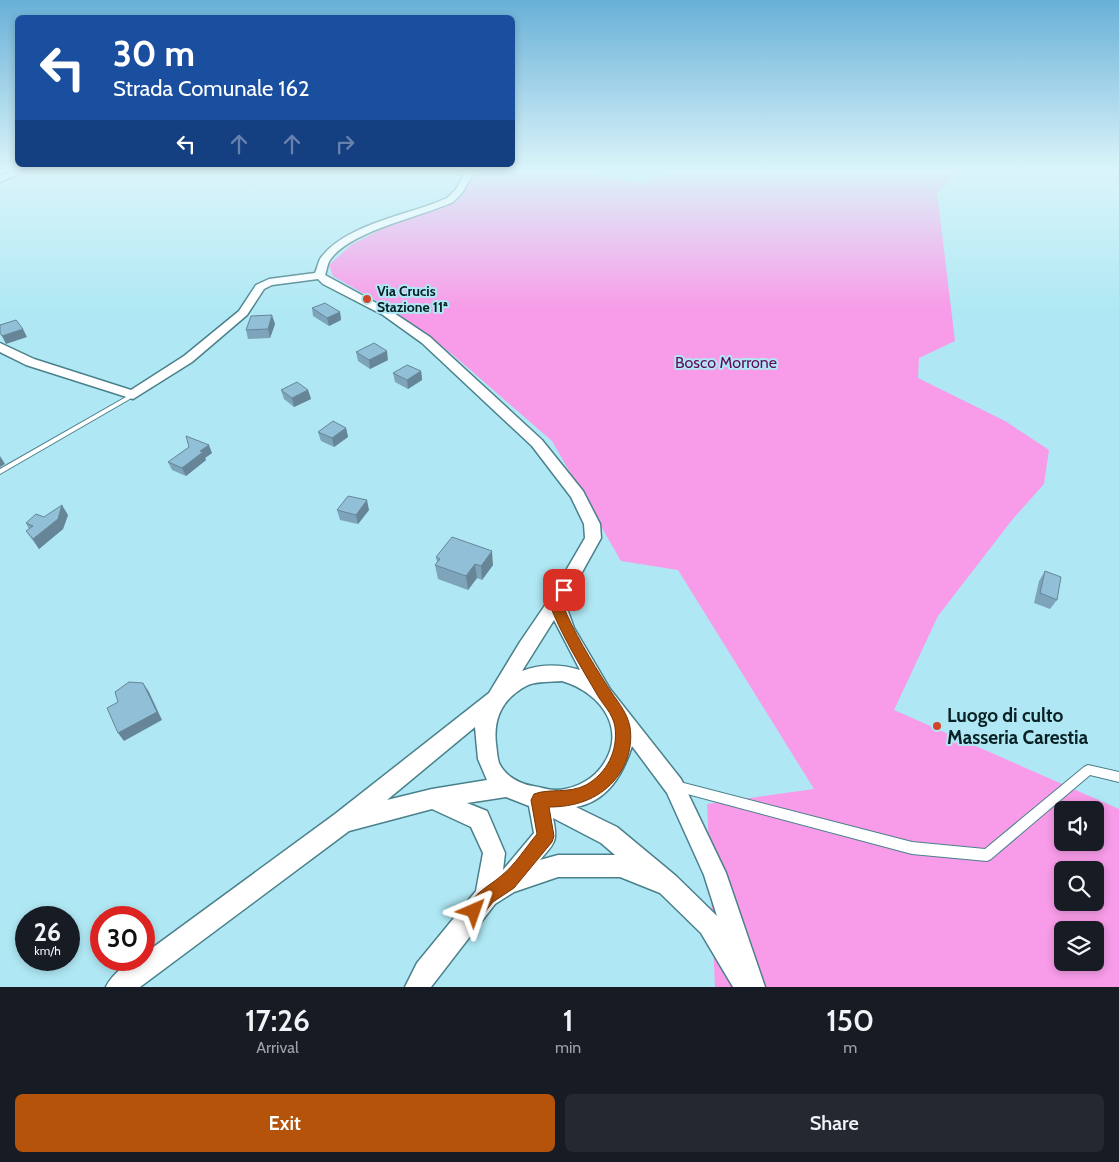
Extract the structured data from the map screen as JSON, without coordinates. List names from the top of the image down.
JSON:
{
  "parks": ["Bosco Morrone"],
  "places": ["Via Crucis Stazione 11ª", "Luogo di culto Masseria Carestia"],
  "page": {
    "turn": ["30 m", "Strada Comunale 162"],
    "speed": "26 km/h",
    "limit": "30",
    "eta": [
      "17:26",
      "Arrival",
      "1",
      "min",
      "150",
      "m"
    ],
    "buttons": ["Exit", "Share"]
  }
}
